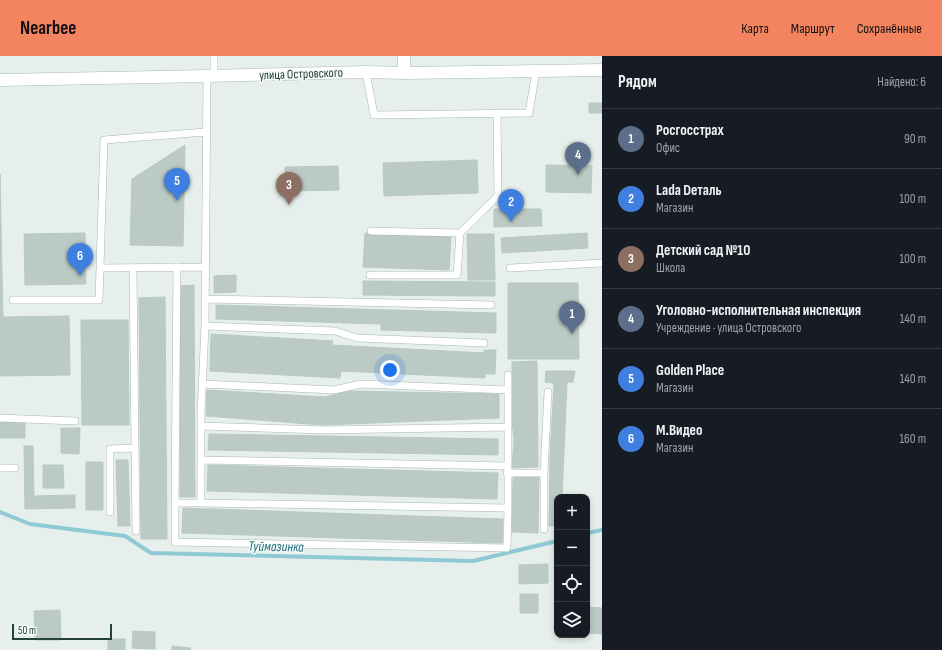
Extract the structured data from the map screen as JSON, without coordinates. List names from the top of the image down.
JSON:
{
  "streets": {
    "main road": ["улица Островского"]
  },
  "water": ["Туймазинка"],
  "scale_bar": "50 m",
  "page": {
    "header": "Nearbee",
    "nav": ["Карта", "Маршрут", "Сохранённые"],
    "heading": ["Рядом", "Найдено: 6"],
    "list": [
      {
        "mark": "1",
        "name": "Росгосстрах",
        "note": "Офис",
        "value": "90 m"
      },
      {
        "mark": "2",
        "name": "Lada Dеталь",
        "note": "Магазин",
        "value": "100 m"
      },
      {
        "mark": "3",
        "name": "Детский сад №10",
        "note": "Школа",
        "value": "100 m"
      },
      {
        "mark": "4",
        "name": "Уголовно-исполнительная инспекция",
        "note": "Учреждение · улица Островского",
        "value": "140 m"
      },
      {
        "mark": "5",
        "name": "Golden Place",
        "note": "Магазин",
        "value": "140 m"
      },
      {
        "mark": "6",
        "name": "М.Видео",
        "note": "Магазин",
        "value": "160 m"
      }
    ],
    "pins": [
      "4",
      "5",
      "3",
      "2",
      "6",
      "1"
    ],
    "map_buttons": ["+", "−"],
    "scale": "50 m"
  }
}
